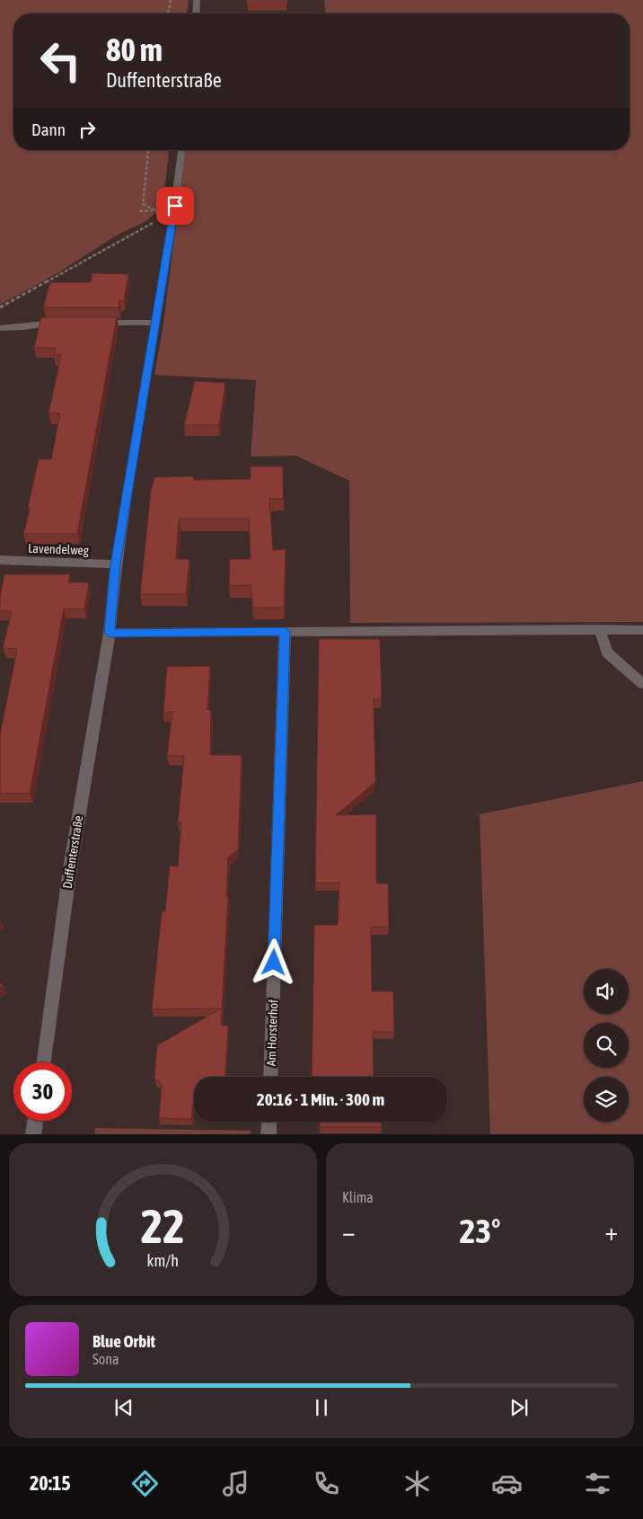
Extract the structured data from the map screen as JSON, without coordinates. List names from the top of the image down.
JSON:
{
  "streets": {
    "street": ["Lavendelweg", "Duffenterstraße", "Am Horsterhof"]
  },
  "crossings": [
    ["Lavendelweg", "Duffenterstraße"]
  ],
  "page": {
    "turn": ["80 m", "Duffenterstraße"],
    "then": "Dann",
    "limit": "30",
    "trip": "20:16 · 1 Min. · 300 m",
    "tile": "Klima",
    "heat": ["−", "23°", "+"],
    "song": ["Blue Orbit", "Sona"],
    "tabs": "20:15",
    "gauge": ["22", "km/h"]
  }
}
